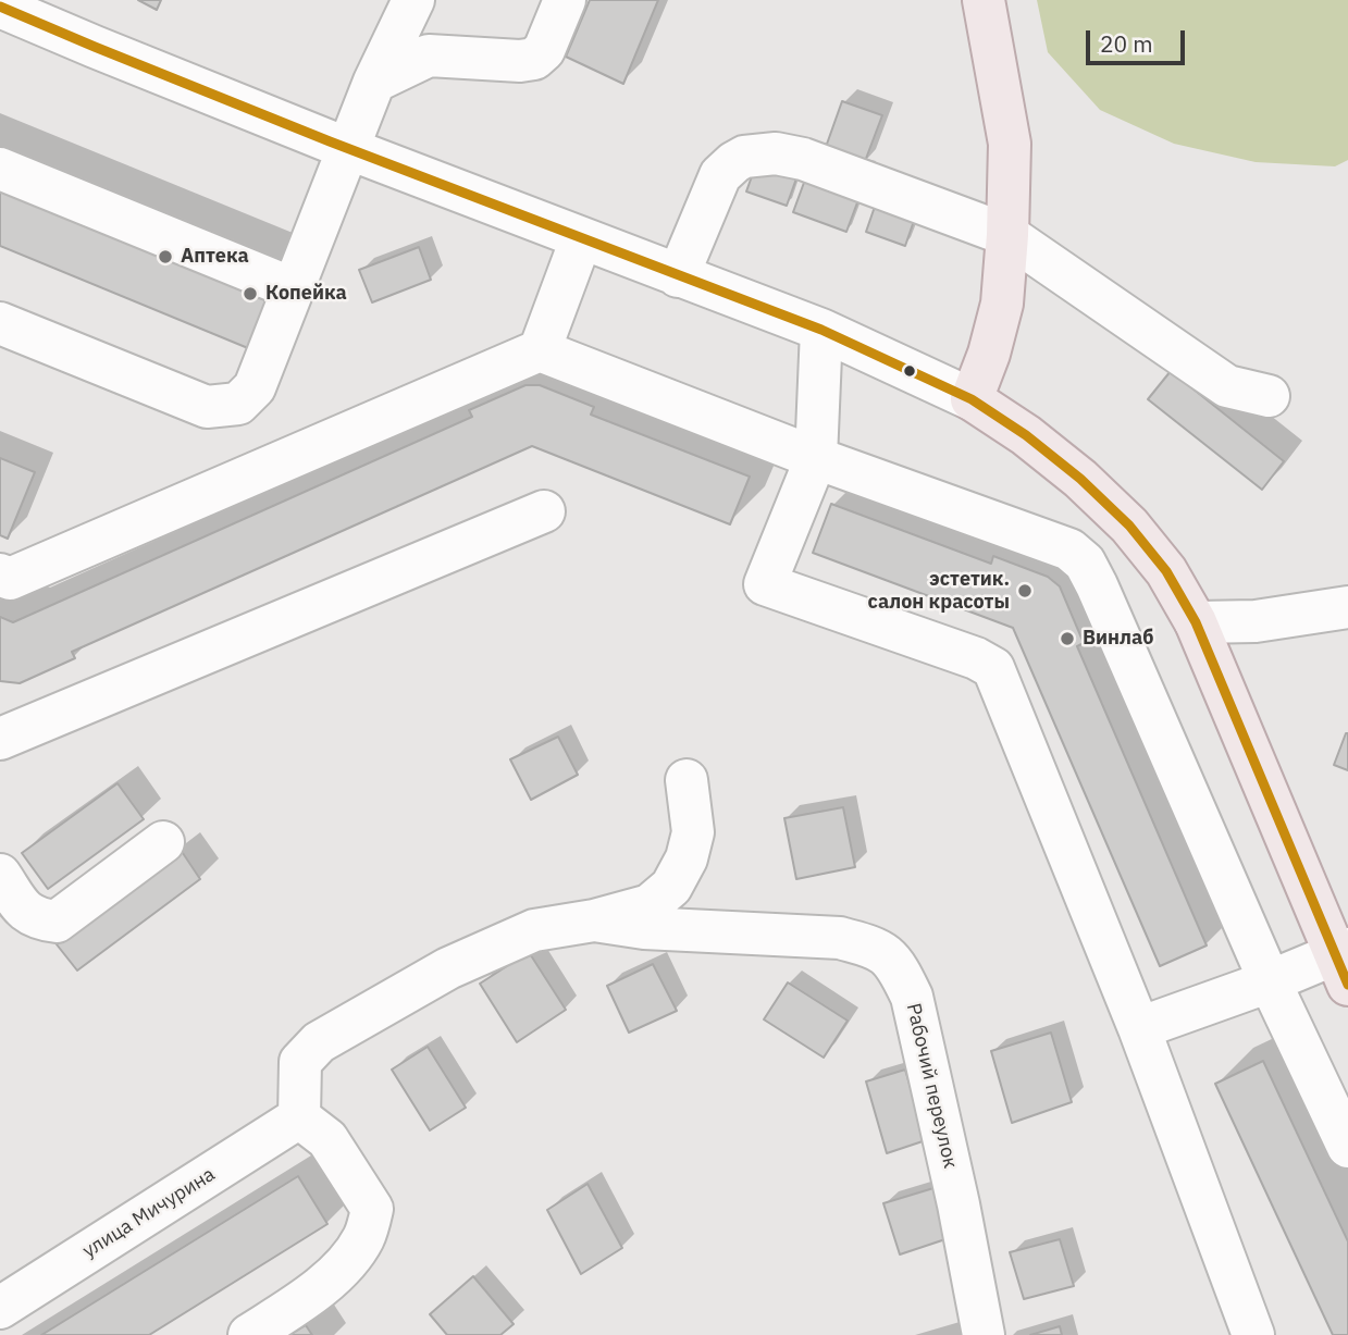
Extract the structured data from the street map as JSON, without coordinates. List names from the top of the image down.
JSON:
{
  "streets": {
    "street": ["Рабочий переулок", "улица Мичурина"]
  },
  "places": [
    "Аптека",
    "Копейка",
    "эстетик. салон красоты",
    "Винлаб"
  ],
  "scale_bar": "20 m"
}
